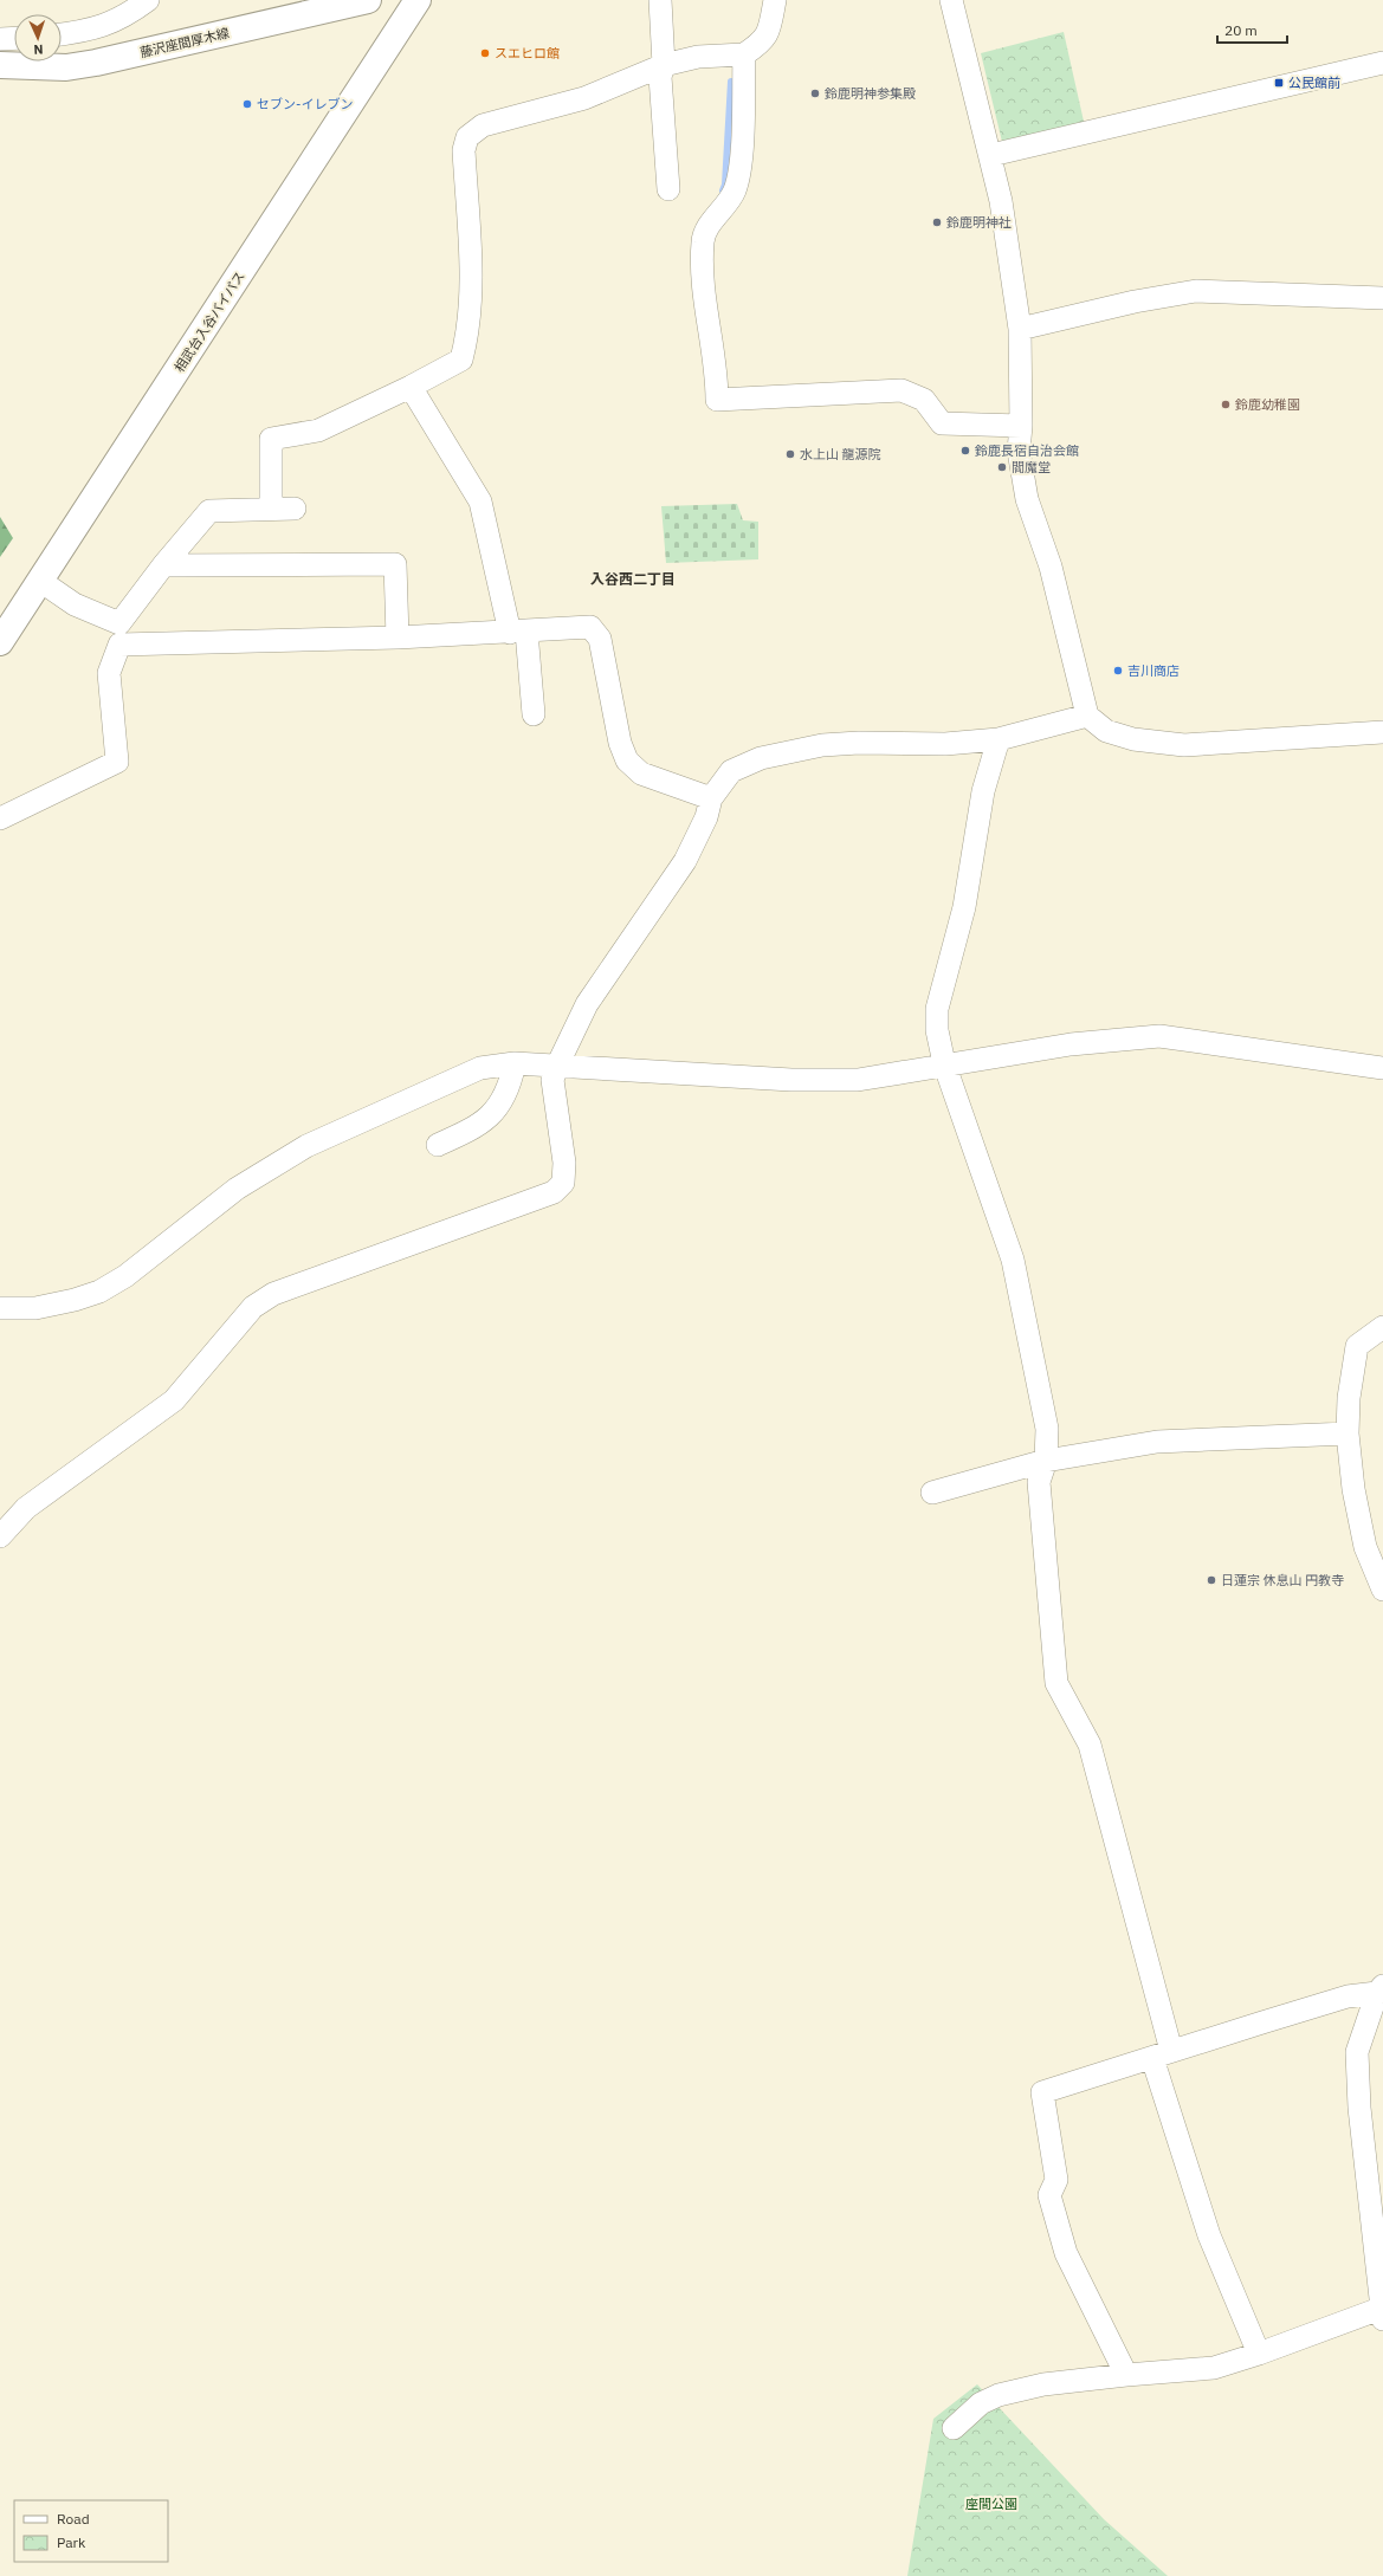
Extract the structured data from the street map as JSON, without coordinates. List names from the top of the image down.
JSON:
{
  "streets": {
    "main road": ["藤沢座間厚木線", "相武台入谷バイパス"]
  },
  "districts": ["入谷西二丁目"],
  "parks": ["座間公園"],
  "places": {
    "other": [
      "スエヒロ館",
      "鈴鹿明神参集殿",
      "セブン-イレブン",
      "鈴鹿明神社",
      "鈴鹿幼稚園",
      "鈴鹿長宿自治会館",
      "水上山 龍源院",
      "閻魔堂",
      "吉川商店",
      "日蓮宗 休息山 円教寺"
    ],
    "transit": ["公民館前"]
  },
  "legend": ["Road", "Park"],
  "scale_bar": "20 m",
  "north": "bottom"
}
